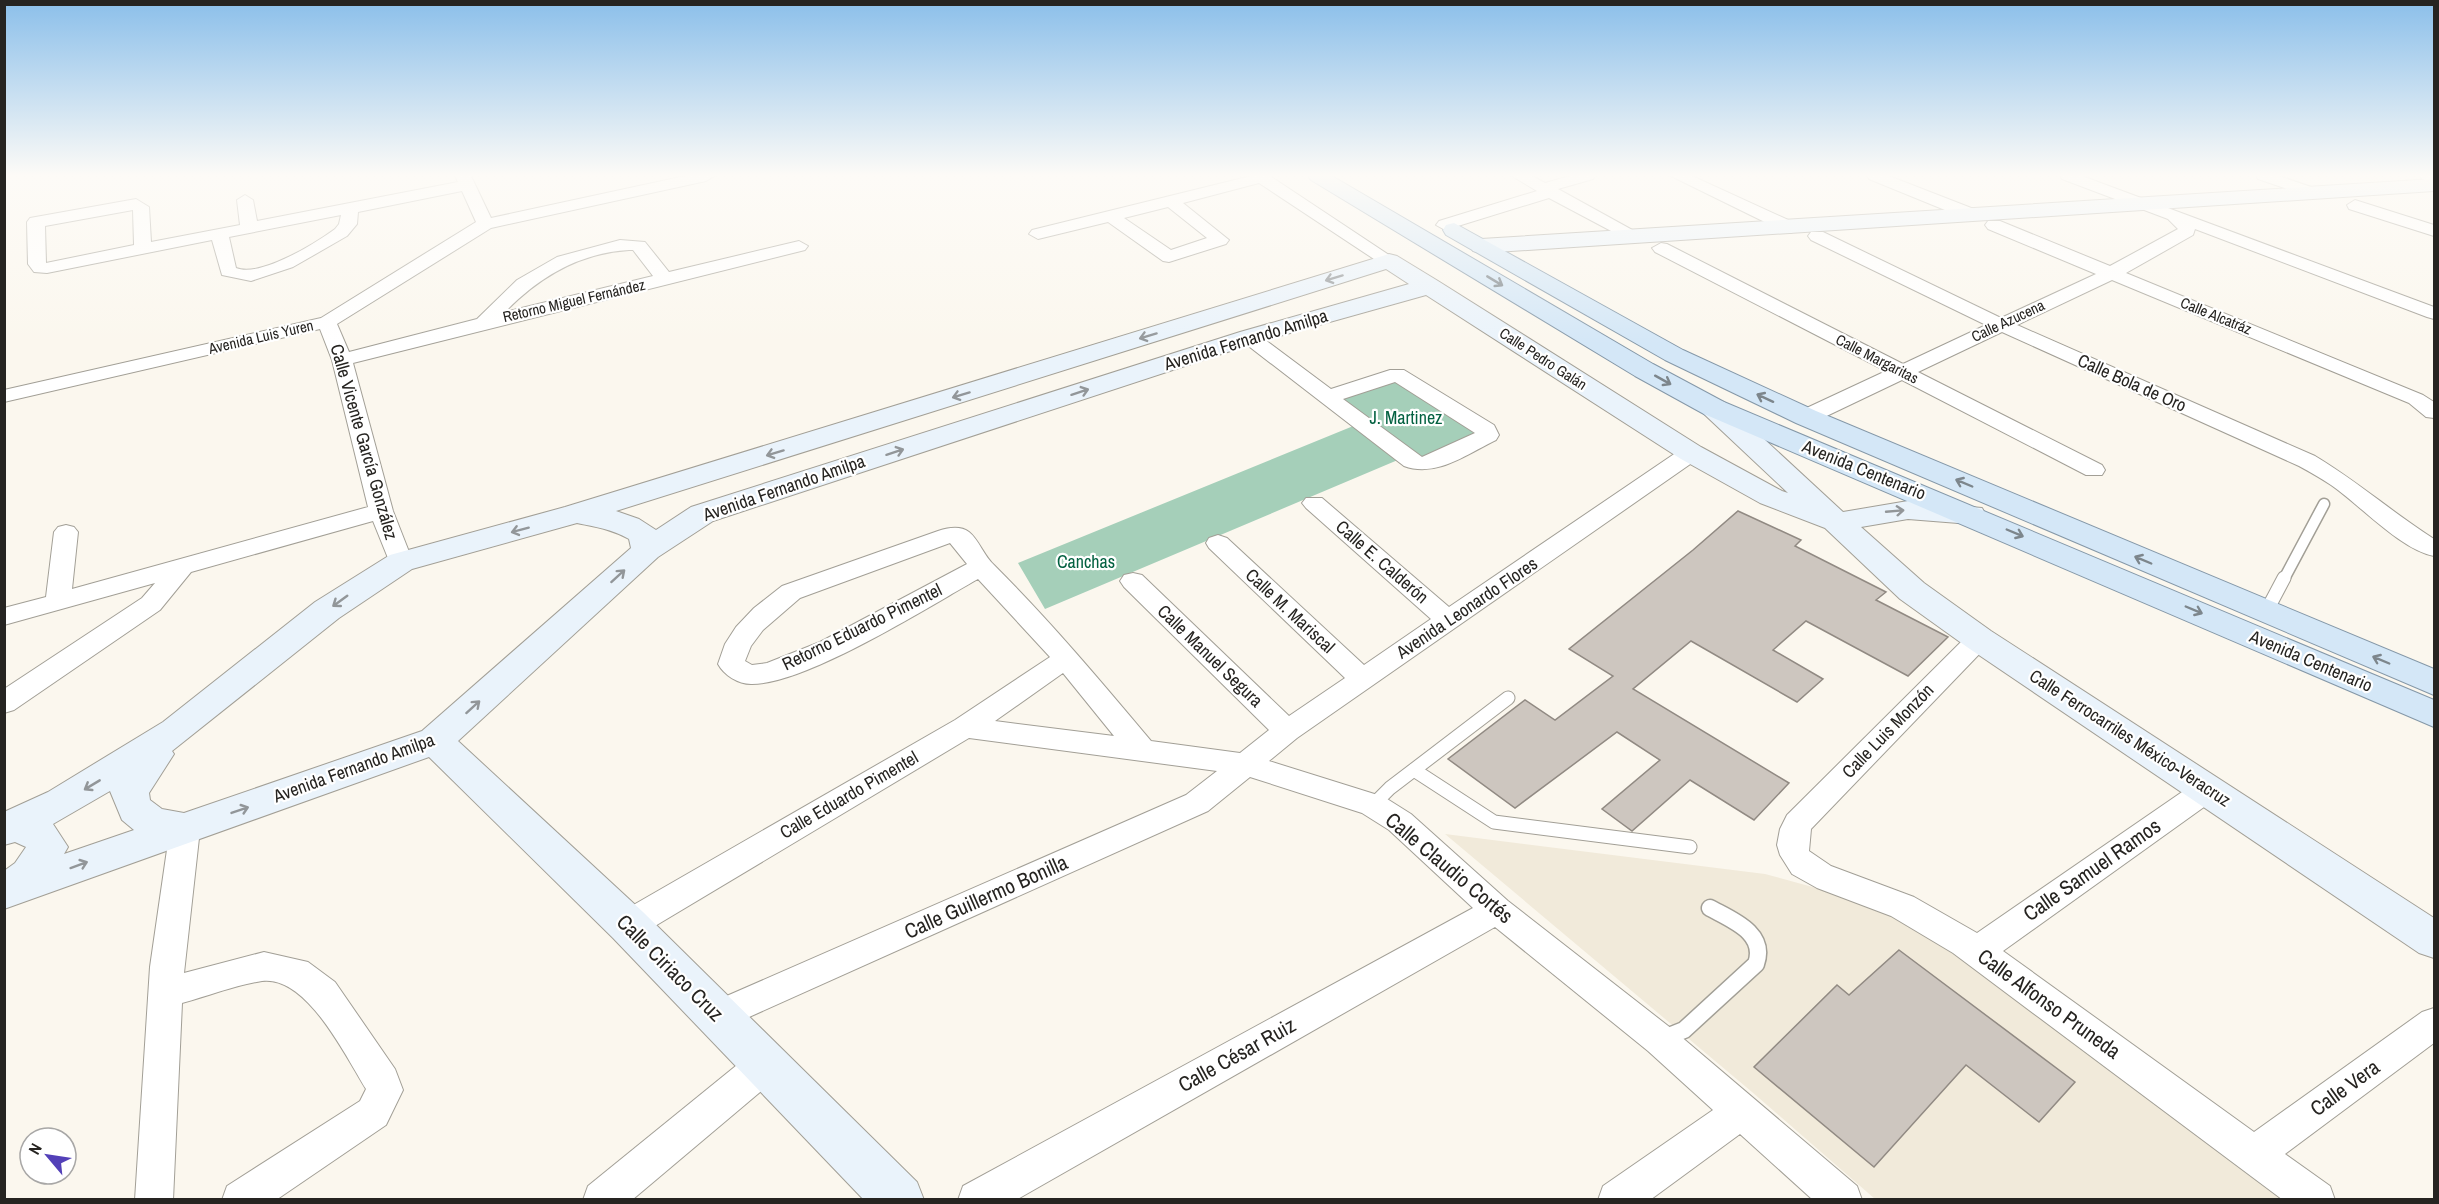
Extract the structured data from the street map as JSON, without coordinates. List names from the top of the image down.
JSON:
{
  "streets": {
    "main road": ["Avenida Centenario"],
    "street": [
      "Retorno Miguel Fernández",
      "Calle Alcatráz",
      "Calle Azucena",
      "Avenida Luis Yuren",
      "Avenida Fernando Amilpa",
      "Calle Pedro Galán",
      "Calle Margaritas",
      "Calle Bola de Oro",
      "Calle Vicente García González",
      "Calle E. Calderón",
      "Avenida Leonardo Flores",
      "Calle M. Mariscal",
      "Retorno Eduardo Pimentel",
      "Calle Manuel Segura",
      "Calle Luis Monzón",
      "Calle Ferrocarriles México-Veracruz",
      "Calle Eduardo Pimentel",
      "Calle Claudio Cortés",
      "Calle Samuel Ramos",
      "Calle Guillermo Bonilla",
      "Calle Ciriaco Cruz",
      "Calle Alfonso Pruneda",
      "Calle César Ruiz",
      "Calle Vera"
    ]
  },
  "crossings": [
    ["Retorno Miguel Fernández", "Calle Vicente García González"],
    ["Calle Alcatráz", "Calle Azucena"],
    ["Calle Azucena", "Calle Margaritas"],
    ["Calle Azucena", "Calle Bola de Oro"],
    ["Calle Azucena", "Avenida Centenario"],
    ["Avenida Luis Yuren", "Calle Vicente García González"],
    ["Avenida Fernando Amilpa", "Calle Pedro Galán"],
    ["Avenida Fernando Amilpa", "Calle Vicente García González"],
    ["Avenida Fernando Amilpa", "Calle Ciriaco Cruz"],
    ["Calle Pedro Galán", "Avenida Leonardo Flores"],
    ["Calle Pedro Galán", "Calle Ferrocarriles México-Veracruz"],
    ["Avenida Centenario", "Calle Ferrocarriles México-Veracruz"],
    ["Calle E. Calderón", "Avenida Leonardo Flores"],
    ["Avenida Leonardo Flores", "Calle M. Mariscal"],
    ["Avenida Leonardo Flores", "Calle Manuel Segura"],
    ["Avenida Leonardo Flores", "Calle Claudio Cortés"],
    ["Avenida Leonardo Flores", "Calle Guillermo Bonilla"],
    ["Retorno Eduardo Pimentel", "Calle Eduardo Pimentel"],
    ["Retorno Eduardo Pimentel", "Calle Claudio Cortés"],
    ["Calle Luis Monzón", "Calle Ferrocarriles México-Veracruz"],
    ["Calle Luis Monzón", "Calle Alfonso Pruneda"],
    ["Calle Ferrocarriles México-Veracruz", "Calle Samuel Ramos"],
    ["Calle Eduardo Pimentel", "Calle Claudio Cortés"],
    ["Calle Eduardo Pimentel", "Calle Ciriaco Cruz"],
    ["Calle Claudio Cortés", "Calle Guillermo Bonilla"],
    ["Calle Claudio Cortés", "Calle César Ruiz"],
    ["Calle Samuel Ramos", "Calle Alfonso Pruneda"],
    ["Calle Guillermo Bonilla", "Calle Ciriaco Cruz"],
    ["Calle Alfonso Pruneda", "Calle Vera"]
  ],
  "parks": ["J. Martinez", "Canchas"],
  "north": "top left"
}
